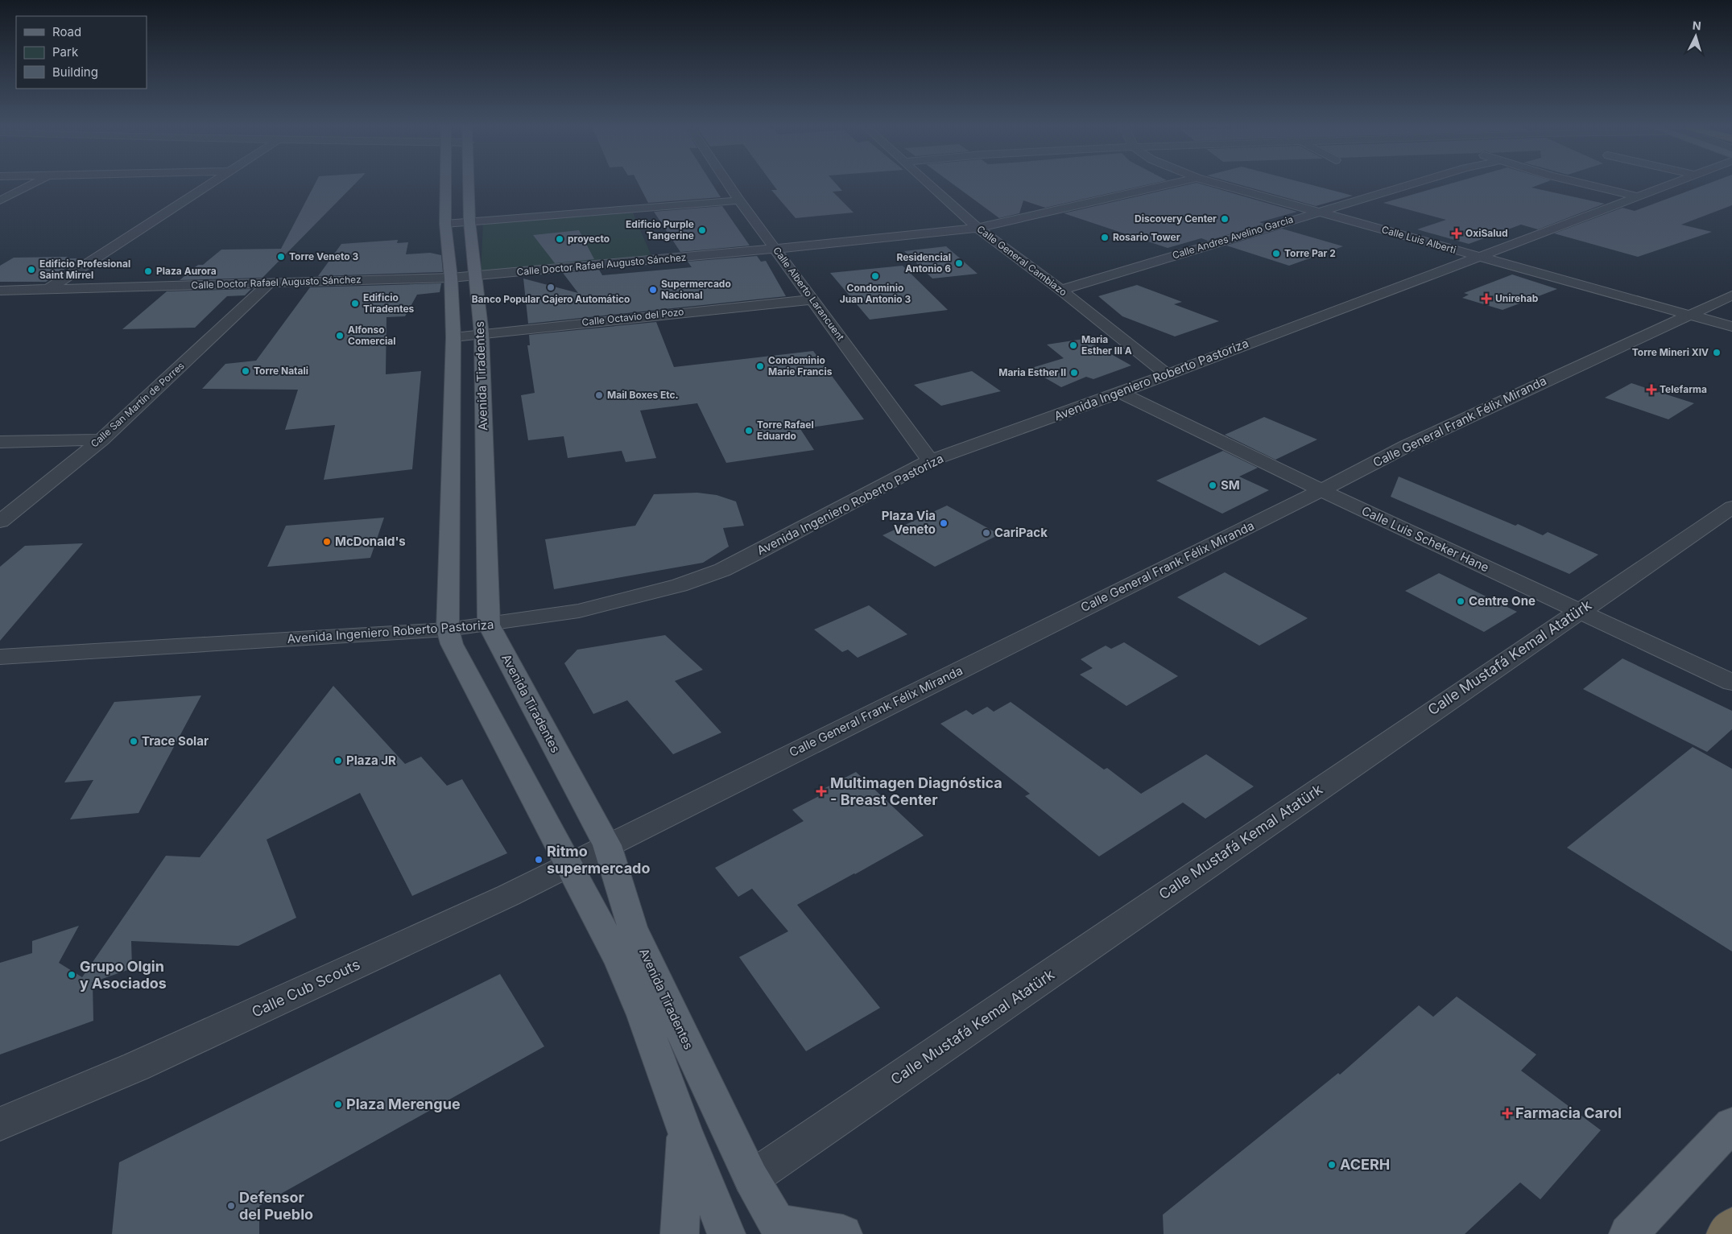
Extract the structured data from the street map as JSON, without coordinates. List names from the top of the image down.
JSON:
{
  "streets": {
    "main road": ["Avenida Tiradentes"],
    "street": [
      "Calle Andres Avelino Garcia",
      "Calle Luis Alberti",
      "Calle General Cambiazo",
      "Calle Doctor Rafael Augusto Sánchez",
      "Calle Alberto Larancuent",
      "Calle Octavio del Pozo",
      "Avenida Ingeniero Roberto Pastoriza",
      "Calle San Martín de Porres",
      "Calle General Frank Félix Miranda",
      "Calle Luis Scheker Hane",
      "Calle Mustafá Kemal Atatürk",
      "Calle Cub Scouts"
    ]
  },
  "crossings": [
    ["Calle Andres Avelino Garcia", "Calle Luis Alberti"],
    ["Calle Andres Avelino Garcia", "Calle General Cambiazo"],
    ["Calle Luis Alberti", "Avenida Ingeniero Roberto Pastoriza"],
    ["Calle Luis Alberti", "Calle General Frank Félix Miranda"],
    ["Calle General Cambiazo", "Calle Doctor Rafael Augusto Sánchez"],
    ["Calle General Cambiazo", "Avenida Ingeniero Roberto Pastoriza"],
    ["Calle Doctor Rafael Augusto Sánchez", "Calle Alberto Larancuent"],
    ["Calle Doctor Rafael Augusto Sánchez", "Avenida Tiradentes"],
    ["Calle Doctor Rafael Augusto Sánchez", "Calle San Martín de Porres"],
    ["Calle Alberto Larancuent", "Calle Octavio del Pozo"],
    ["Calle Alberto Larancuent", "Avenida Ingeniero Roberto Pastoriza"],
    ["Calle Octavio del Pozo", "Avenida Tiradentes"],
    ["Avenida Tiradentes", "Avenida Ingeniero Roberto Pastoriza"],
    ["Avenida Tiradentes", "Calle General Frank Félix Miranda"],
    ["Avenida Tiradentes", "Calle Mustafá Kemal Atatürk"],
    ["Avenida Tiradentes", "Calle Cub Scouts"],
    ["Avenida Ingeniero Roberto Pastoriza", "Calle Luis Scheker Hane"],
    ["Calle General Frank Félix Miranda", "Calle Luis Scheker Hane"],
    ["Calle General Frank Félix Miranda", "Calle Cub Scouts"],
    ["Calle Luis Scheker Hane", "Calle Mustafá Kemal Atatürk"]
  ],
  "places": {
    "other": [
      "Discovery Center",
      "Edificio Purple Tangerine",
      "Rosario Tower",
      "proyecto",
      "Torre Par 2",
      "Torre Veneto 3",
      "Residencial Antonio 6",
      "Edificio Profesional Saint Mirrel",
      "Plaza Aurora",
      "Condominio Juan Antonio 3",
      "Banco Popular Cajero Automático",
      "Supermercado Nacional",
      "Edificio Tiradentes",
      "Alfonso Comercial",
      "Maria Esther III A",
      "Torre Mineri XIV",
      "Condominio Marie Francis",
      "Torre Natali",
      "Maria Esther II",
      "Mail Boxes Etc.",
      "Torre Rafael Eduardo",
      "SM",
      "Plaza Via Veneto",
      "CariPack",
      "McDonald's",
      "Centre One",
      "Trace Solar",
      "Plaza JR",
      "Ritmo supermercado",
      "Grupo Olgin y Asociados",
      "Plaza Merengue",
      "ACERH",
      "Defensor del Pueblo"
    ],
    "health": [
      "OxiSalud",
      "Unirehab",
      "Telefarma",
      "Multimagen Diagnóstica - Breast Center",
      "Farmacia Carol"
    ]
  },
  "legend": ["Road", "Park", "Building"],
  "north": "top"
}
